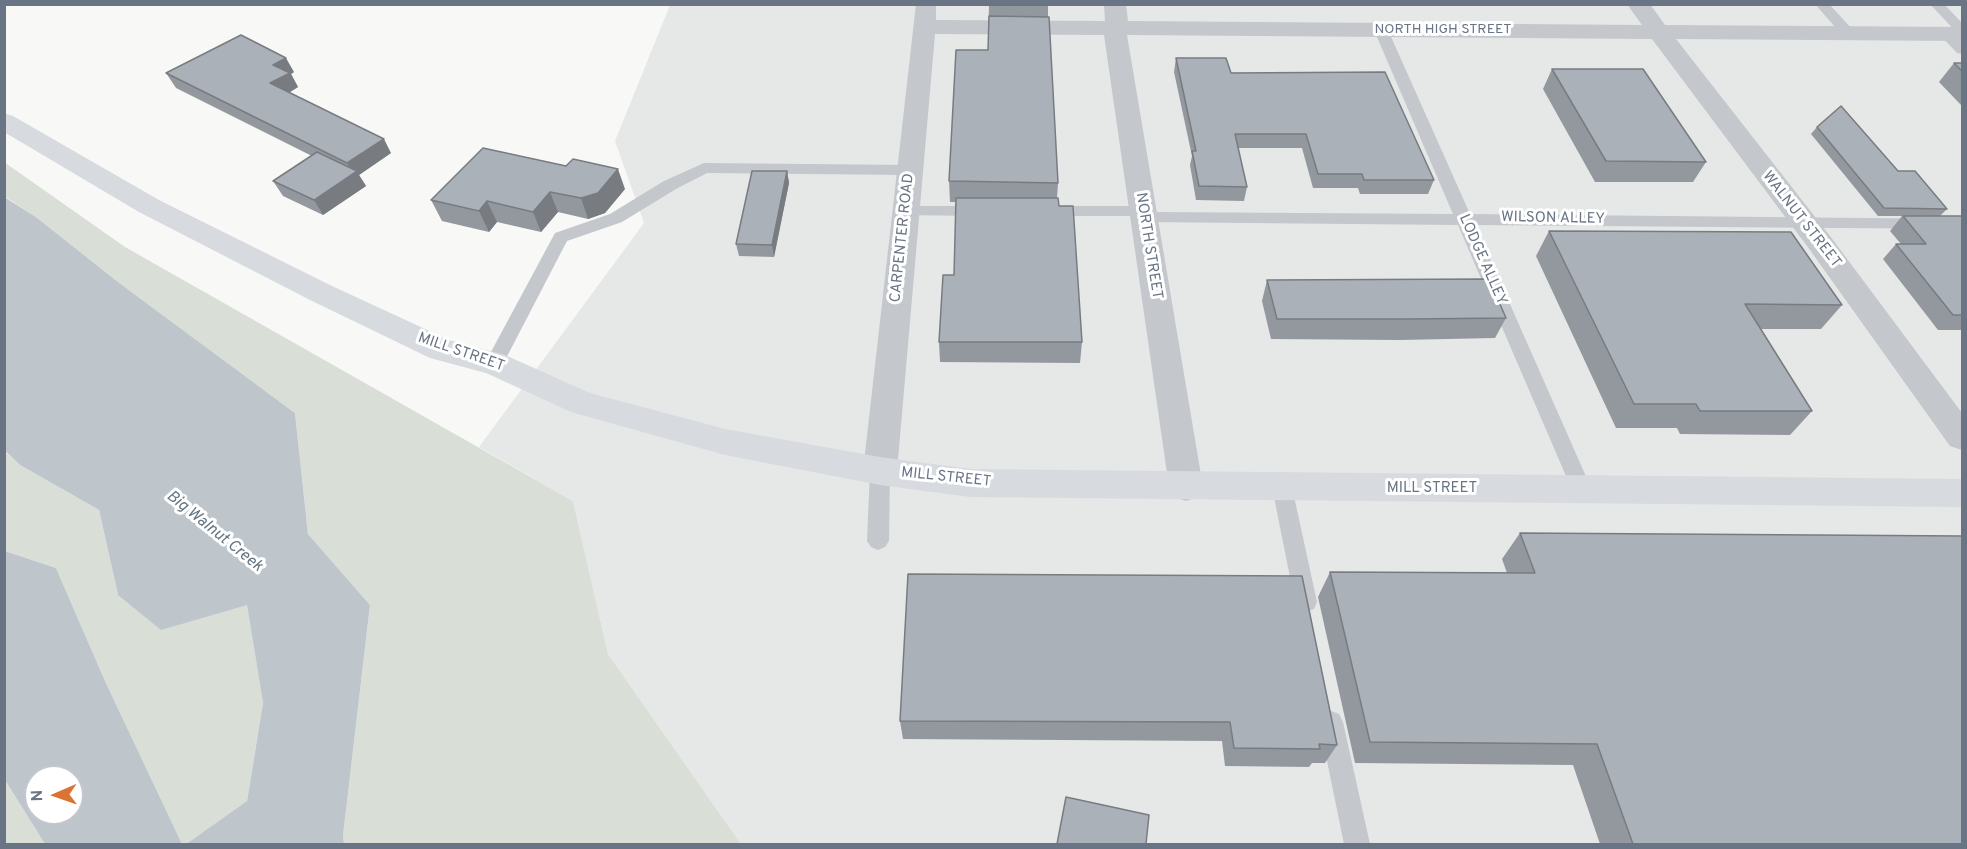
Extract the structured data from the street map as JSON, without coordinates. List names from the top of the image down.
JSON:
{
  "streets": {
    "highway": ["MILL STREET"],
    "street": [
      "NORTH HIGH STREET",
      "WALNUT STREET",
      "CARPENTER ROAD",
      "NORTH STREET"
    ],
    "lane": ["WILSON ALLEY", "LODGE ALLEY"]
  },
  "crossings": [
    ["NORTH HIGH STREET", "WALNUT STREET"],
    ["NORTH HIGH STREET", "CARPENTER ROAD"],
    ["NORTH HIGH STREET", "NORTH STREET"],
    ["NORTH HIGH STREET", "LODGE ALLEY"],
    ["WILSON ALLEY", "WALNUT STREET"],
    ["WILSON ALLEY", "NORTH STREET"],
    ["WILSON ALLEY", "LODGE ALLEY"],
    ["CARPENTER ROAD", "MILL STREET"],
    ["NORTH STREET", "MILL STREET"],
    ["LODGE ALLEY", "MILL STREET"]
  ],
  "water": ["Big Walnut Creek"],
  "north": "left"
}
